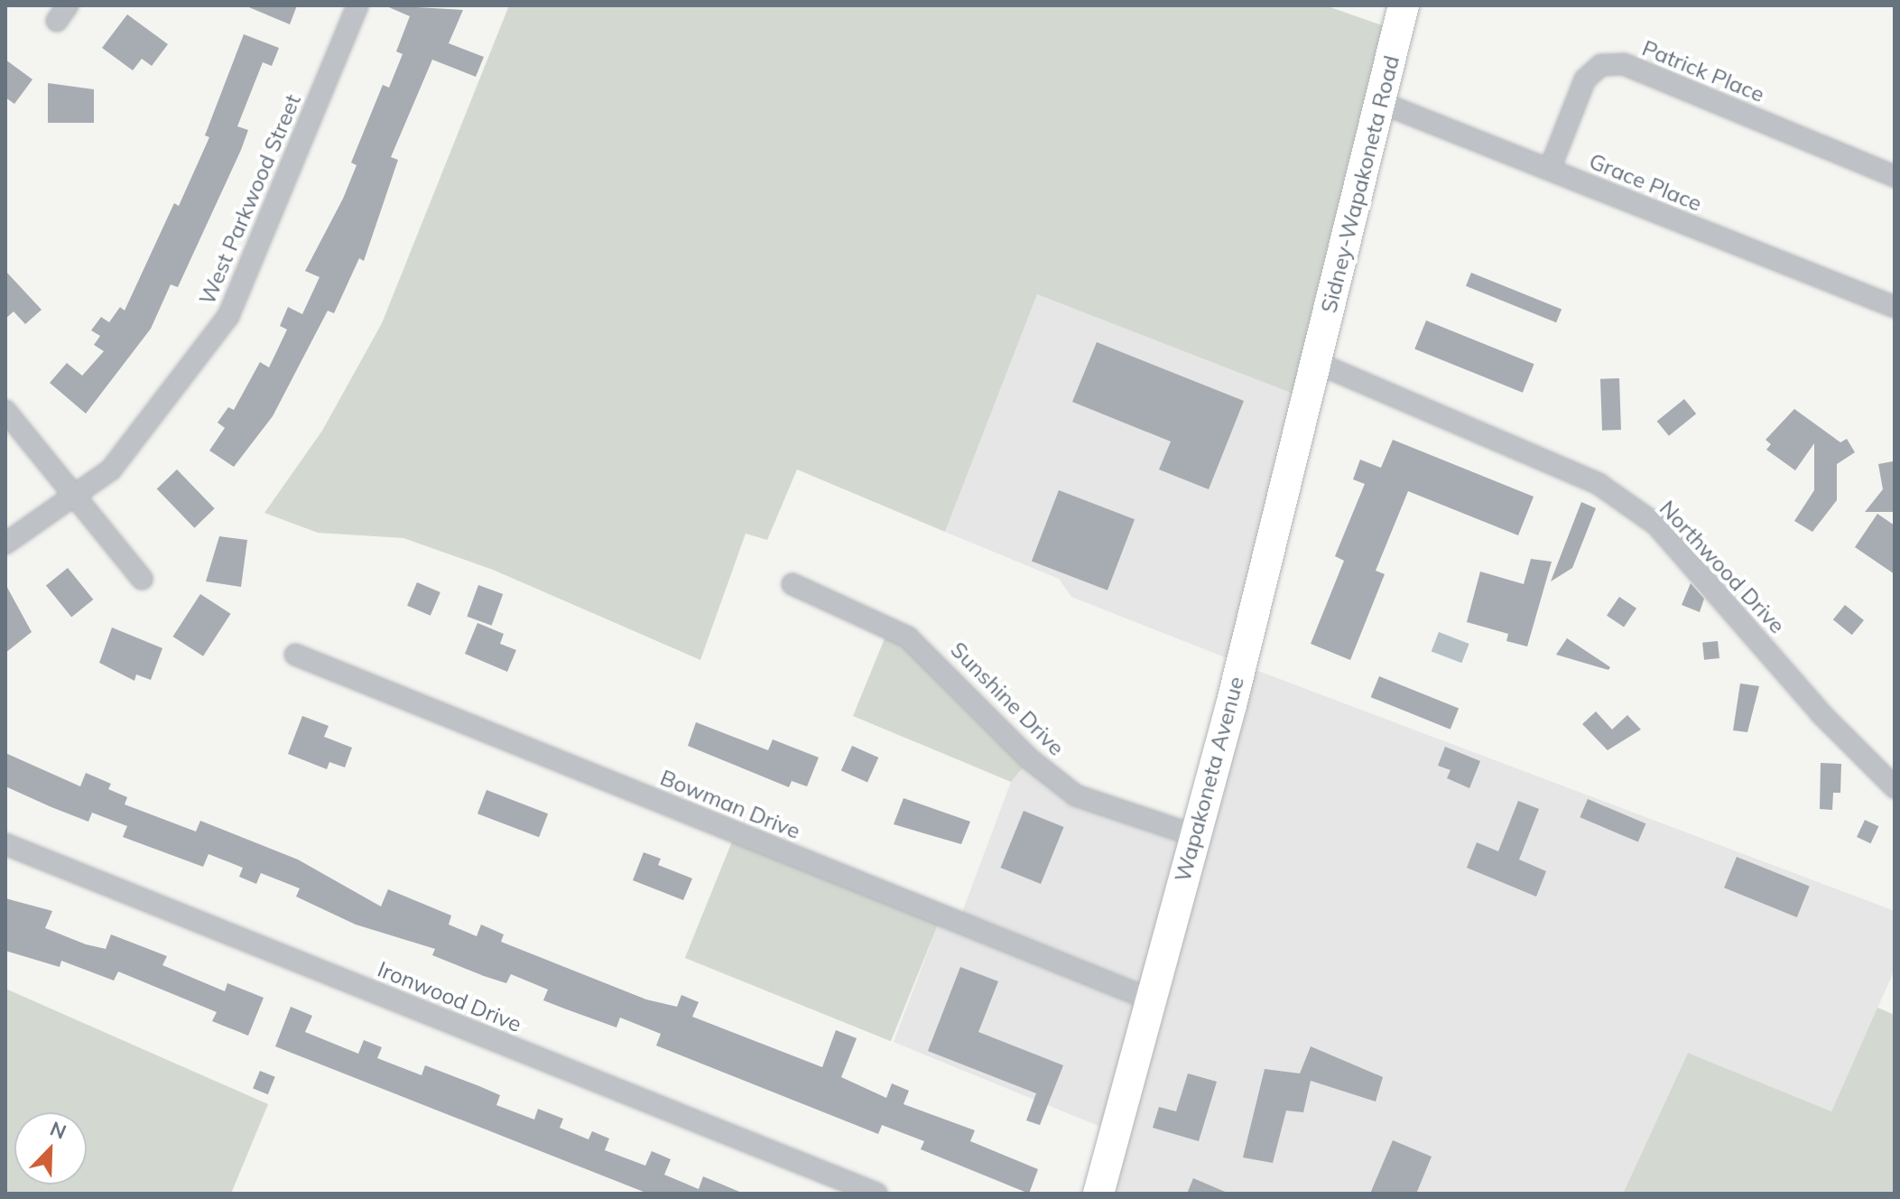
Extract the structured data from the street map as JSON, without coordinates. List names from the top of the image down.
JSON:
{
  "streets": {
    "main road": ["Sidney-Wapakoneta Road", "Wapakoneta Avenue"],
    "street": [
      "Patrick Place",
      "Grace Place",
      "West Parkwood Street",
      "Northwood Drive",
      "Sunshine Drive",
      "Bowman Drive",
      "Ironwood Drive"
    ]
  },
  "crossings": [
    ["Patrick Place", "Grace Place"],
    ["Grace Place", "Sidney-Wapakoneta Road"],
    ["Sidney-Wapakoneta Road", "Northwood Drive"],
    ["Sidney-Wapakoneta Road", "Wapakoneta Avenue"],
    ["Northwood Drive", "Wapakoneta Avenue"],
    ["Sunshine Drive", "Wapakoneta Avenue"],
    ["Wapakoneta Avenue", "Bowman Drive"]
  ],
  "north": "top right"
}
